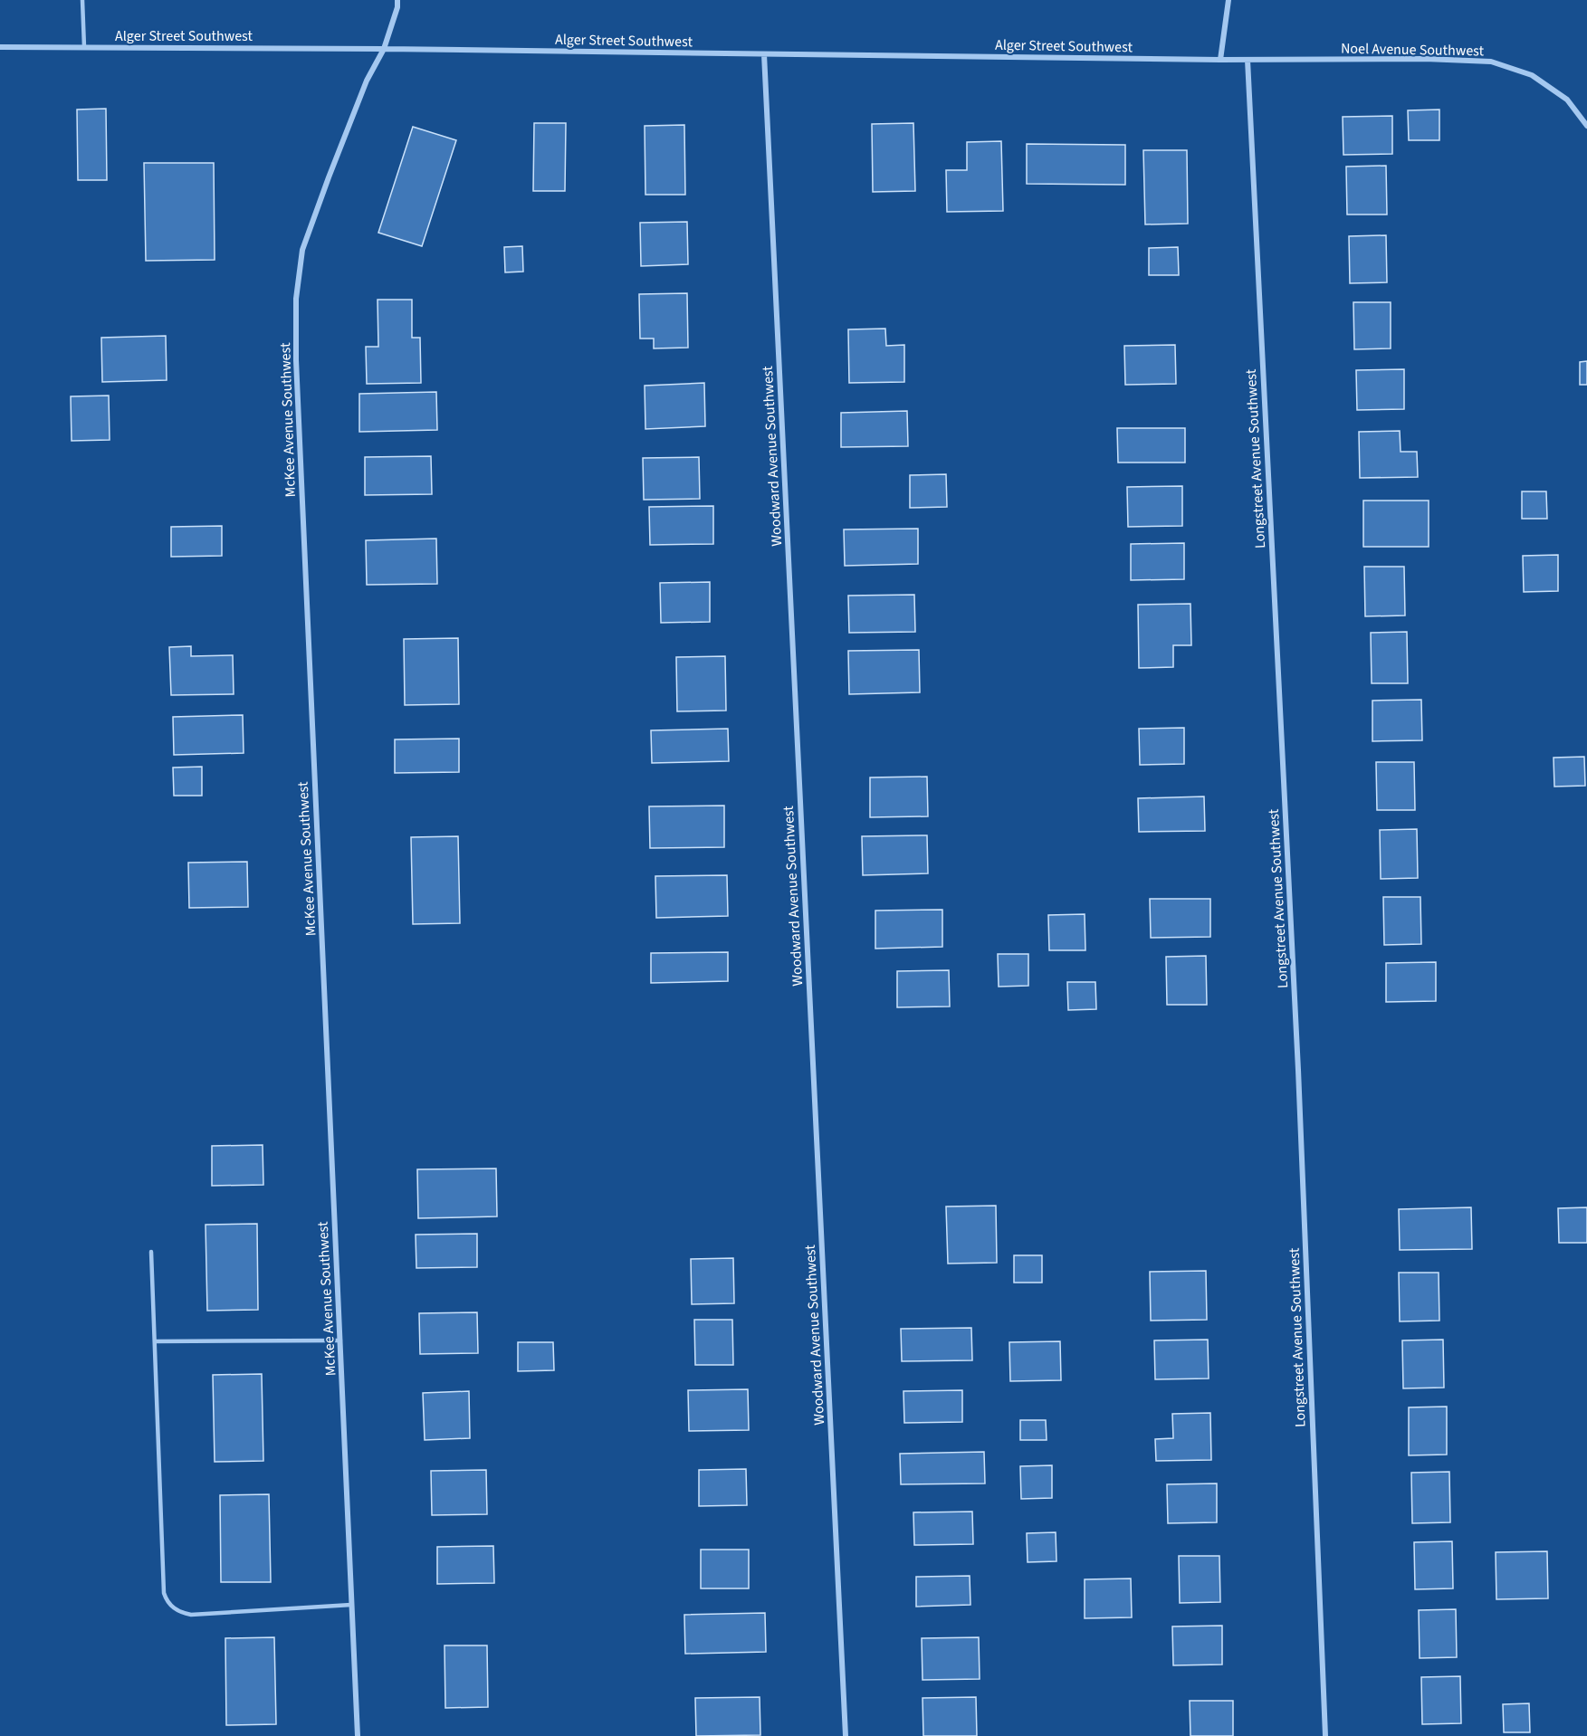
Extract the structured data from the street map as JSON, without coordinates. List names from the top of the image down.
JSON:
{
  "streets": {
    "street": [
      "Alger Street Southwest",
      "Noel Avenue Southwest",
      "McKee Avenue Southwest",
      "Woodward Avenue Southwest",
      "Longstreet Avenue Southwest"
    ]
  },
  "crossings": [
    ["Alger Street Southwest", "Noel Avenue Southwest"],
    ["Alger Street Southwest", "McKee Avenue Southwest"],
    ["Alger Street Southwest", "Woodward Avenue Southwest"],
    ["Alger Street Southwest", "Longstreet Avenue Southwest"],
    ["Noel Avenue Southwest", "Longstreet Avenue Southwest"]
  ]
}
